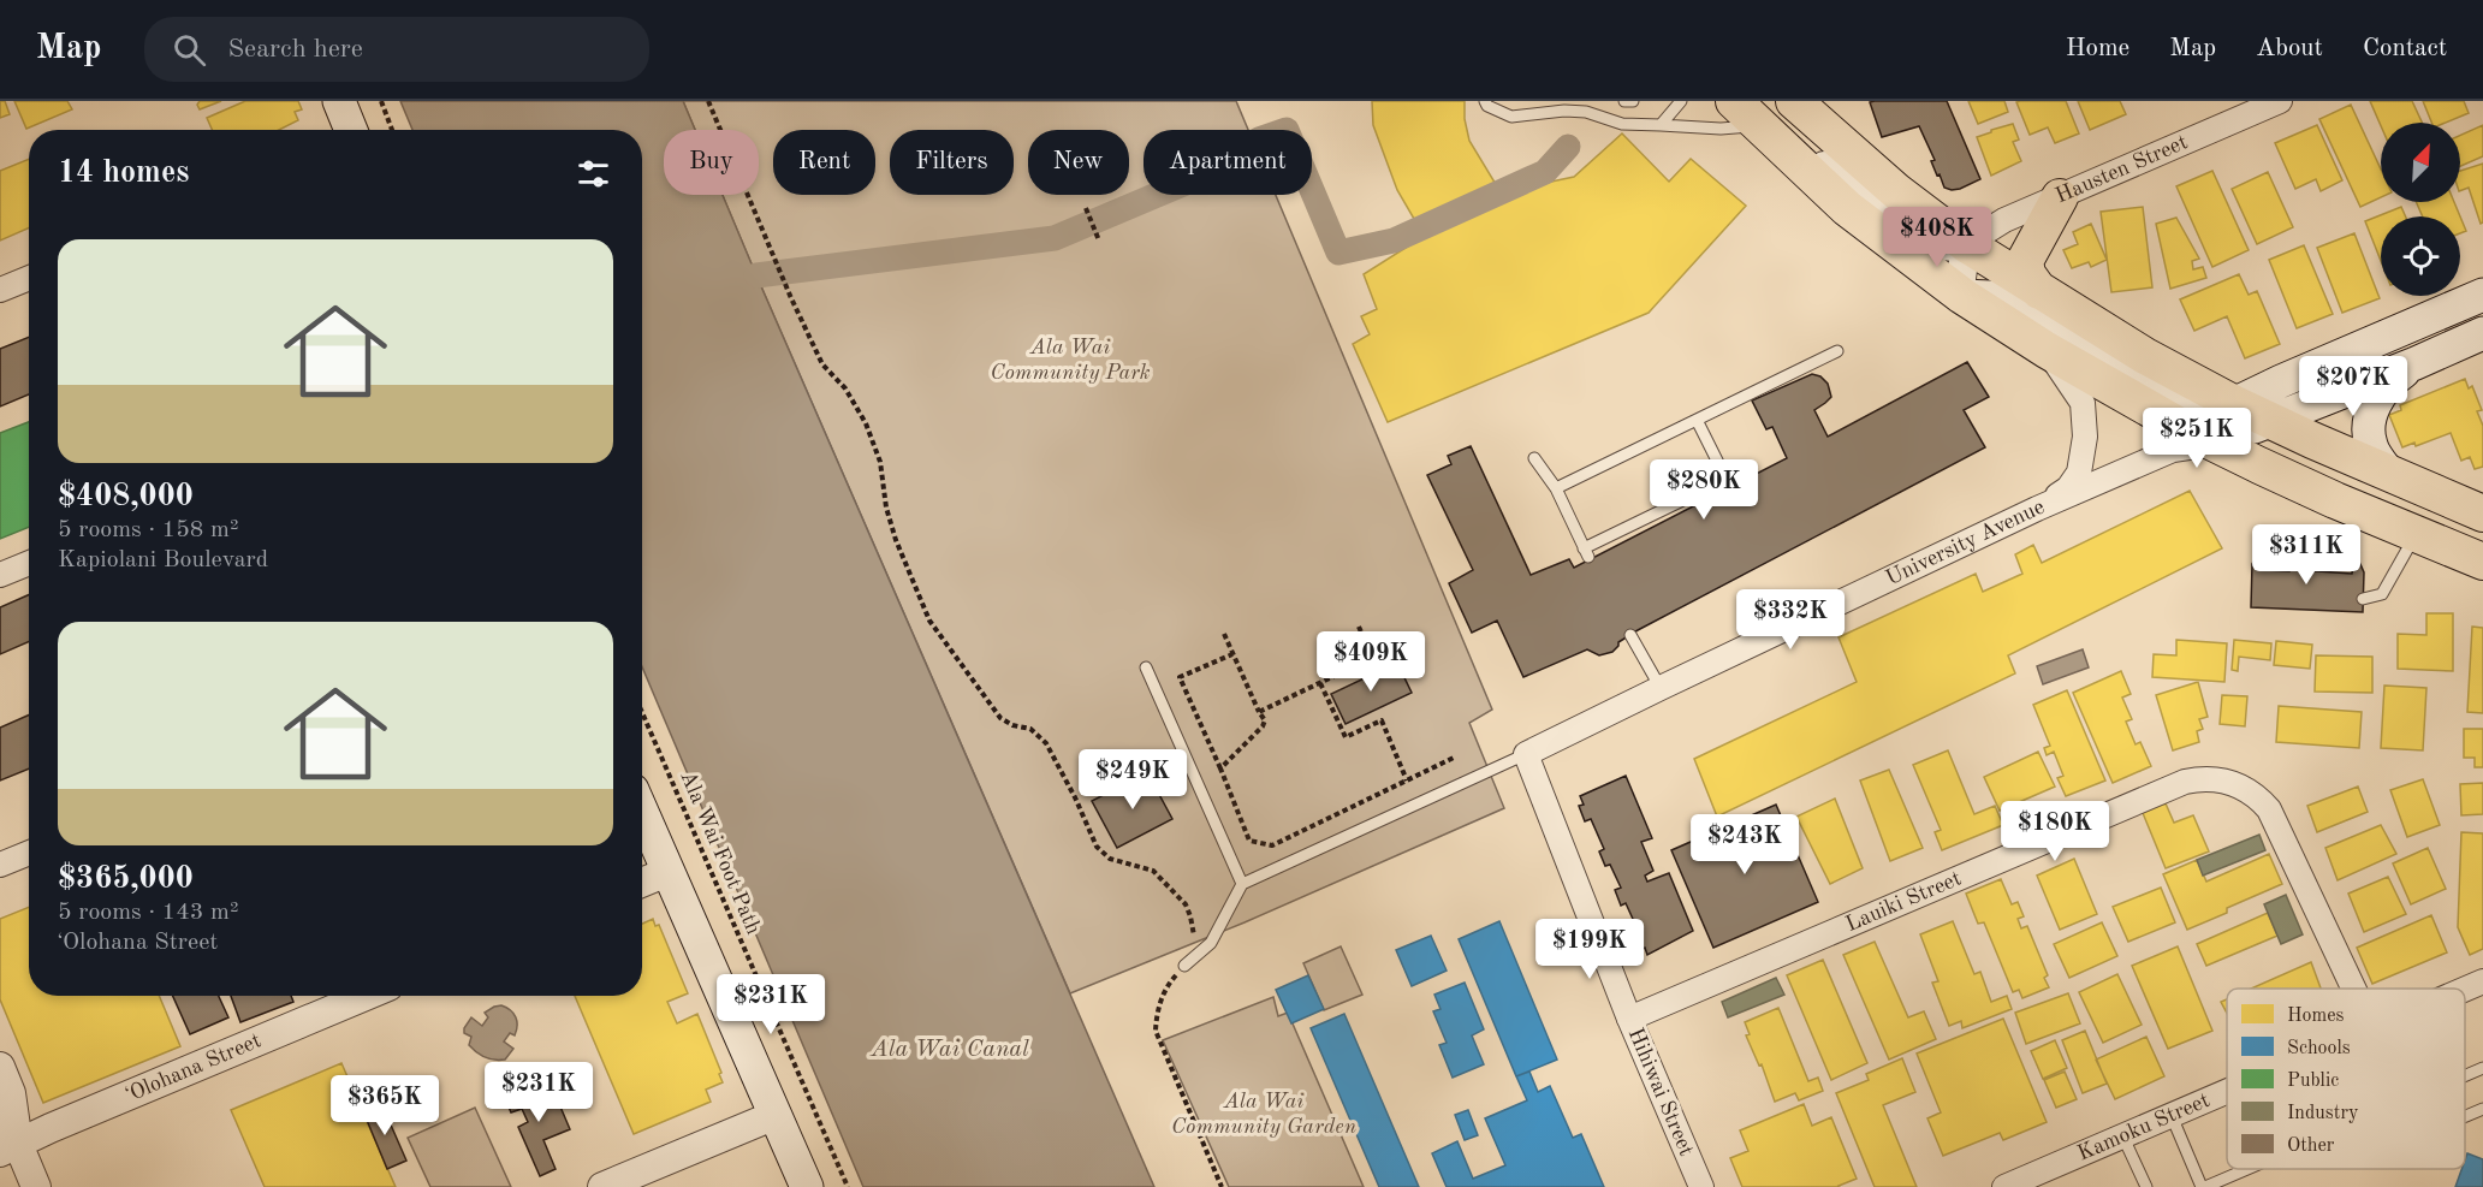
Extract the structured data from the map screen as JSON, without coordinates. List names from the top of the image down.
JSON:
{
  "streets": {
    "main road": ["University Avenue"],
    "street": [
      "Hausten Street",
      "Lauiki Street",
      "ʻOlohana Street",
      "Hihiwai Street",
      "Kamoku Street"
    ],
    "path": ["Ala Wai Foot Path"]
  },
  "crossings": [
    ["University Avenue", "Hihiwai Street"],
    ["Lauiki Street", "Hihiwai Street"]
  ],
  "water": ["Ala Wai Canal"],
  "parks": ["Ala Wai Community Park", "Ala Wai Community Garden"],
  "legend": [
    "Homes",
    "Schools",
    "Public",
    "Industry",
    "Other"
  ],
  "north": "top right",
  "page": {
    "header": "Map",
    "search": "Search here",
    "nav": [
      "Home",
      "Map",
      "About",
      "Contact"
    ],
    "chip": [
      "Buy",
      "Rent",
      "Filters",
      "New",
      "Apartment"
    ],
    "heading": "14 homes",
    "price": [
      "$408K",
      "$207K",
      "$251K",
      "$280K",
      "$311K",
      "$332K",
      "$409K",
      "$249K",
      "$180K",
      "$243K",
      "$199K",
      "$231K",
      "$231K",
      "$365K"
    ],
    "list": [
      {
        "name": "$408,000",
        "note": "5 rooms · 158 m² · Kapiolani Boulevard"
      },
      {
        "name": "$365,000",
        "note": "5 rooms · 143 m² · ʻOlohana Street"
      }
    ]
  }
}
